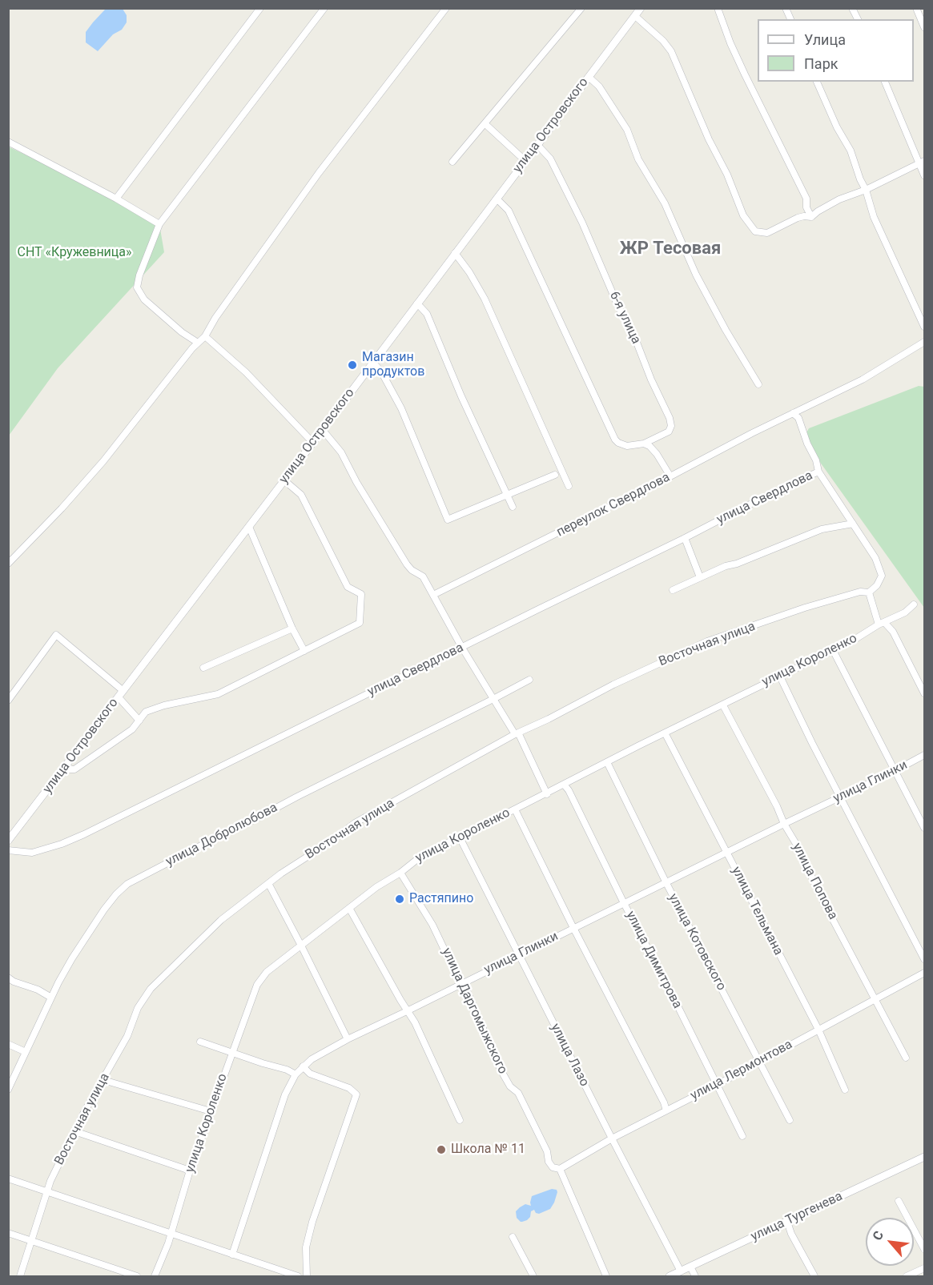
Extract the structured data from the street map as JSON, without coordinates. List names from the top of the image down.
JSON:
{
  "streets": {
    "street": [
      "улица Островского",
      "6-я улица",
      "улица Свердлова",
      "переулок Свердлова",
      "Восточная улица",
      "улица Короленко",
      "улица Глинки",
      "улица Добролюбова",
      "улица Попова",
      "улица Тельмана",
      "улица Котовского",
      "улица Димитрова",
      "улица Даргомыжского",
      "улица Лазо",
      "улица Лермонтова",
      "улица Тургенева"
    ]
  },
  "crossings": [
    ["улица Островского", "6-я улица"],
    ["улица Короленко", "улица Попова"],
    ["улица Короленко", "улица Тельмана"],
    ["улица Короленко", "улица Котовского"],
    ["улица Короленко", "улица Димитрова"],
    ["улица Короленко", "улица Даргомыжского"],
    ["улица Короленко", "улица Лазо"],
    ["улица Глинки", "улица Попова"],
    ["улица Глинки", "улица Тельмана"],
    ["улица Глинки", "улица Котовского"],
    ["улица Глинки", "улица Димитрова"],
    ["улица Глинки", "улица Даргомыжского"],
    ["улица Глинки", "улица Лазо"],
    ["улица Попова", "улица Лермонтова"],
    ["улица Тельмана", "улица Лермонтова"],
    ["улица Котовского", "улица Лермонтова"],
    ["улица Димитрова", "улица Лермонтова"],
    ["улица Даргомыжского", "улица Лермонтова"],
    ["улица Лазо", "улица Лермонтова"],
    ["улица Лазо", "улица Тургенева"]
  ],
  "districts": ["ЖР Тесовая"],
  "parks": ["СНТ «Кружевница»"],
  "places": ["Магазин продуктов", "Растяпино", "Школа № 11"],
  "legend": ["Улица", "Парк"],
  "north": "top left"
}
